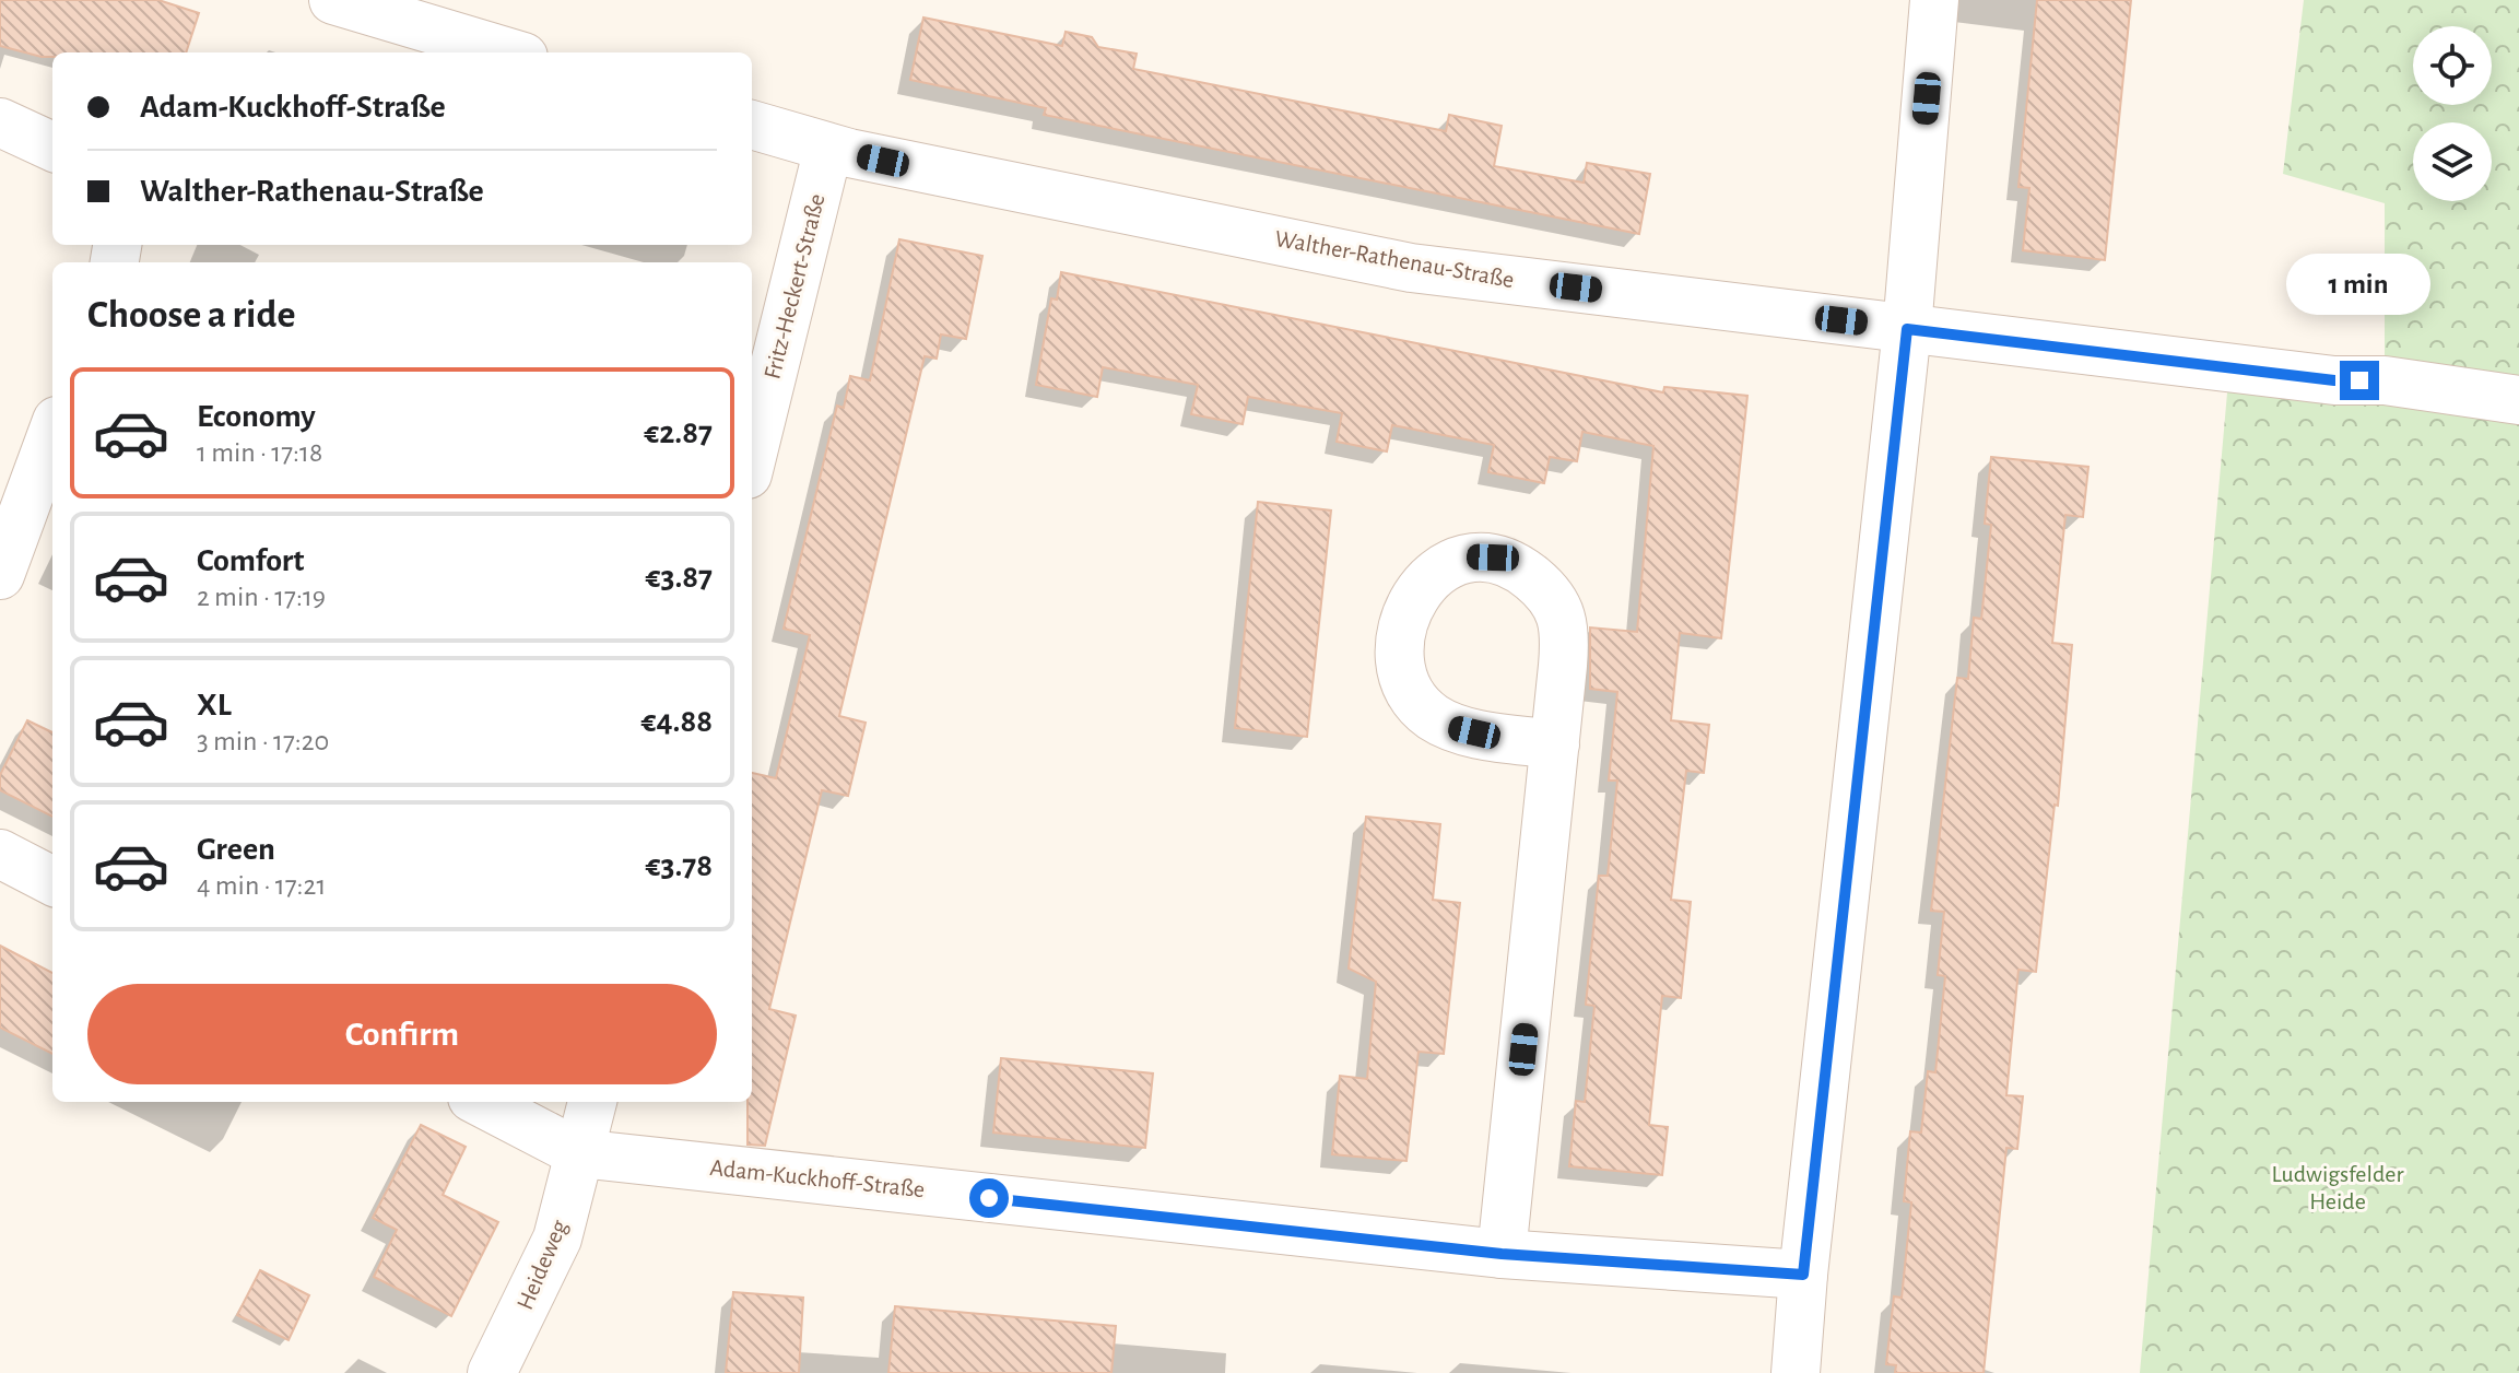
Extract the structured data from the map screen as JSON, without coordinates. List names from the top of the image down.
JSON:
{
  "streets": {
    "street": [
      "Walther-Rathenau-Straße",
      "Fritz-Heckert-Straße",
      "Adam-Kuckhoff-Straße",
      "Heideweg"
    ]
  },
  "crossings": [
    ["Walther-Rathenau-Straße", "Fritz-Heckert-Straße"],
    ["Adam-Kuckhoff-Straße", "Heideweg"]
  ],
  "parks": ["Ludwigsfelder Heide"],
  "page": {
    "banner": ["Adam-Kuckhoff-Straße", "Walther-Rathenau-Straße"],
    "bubble": "1 min",
    "heading": "Choose a ride",
    "list": [
      {
        "name": "Economy",
        "note": "1 min · 17:18",
        "value": "€2.87"
      },
      {
        "name": "Comfort",
        "note": "2 min · 17:19",
        "value": "€3.87"
      },
      {
        "name": "XL",
        "note": "3 min · 17:20",
        "value": "€4.88"
      },
      {
        "name": "Green",
        "note": "4 min · 17:21",
        "value": "€3.78"
      }
    ],
    "buttons": "Confirm"
  }
}
